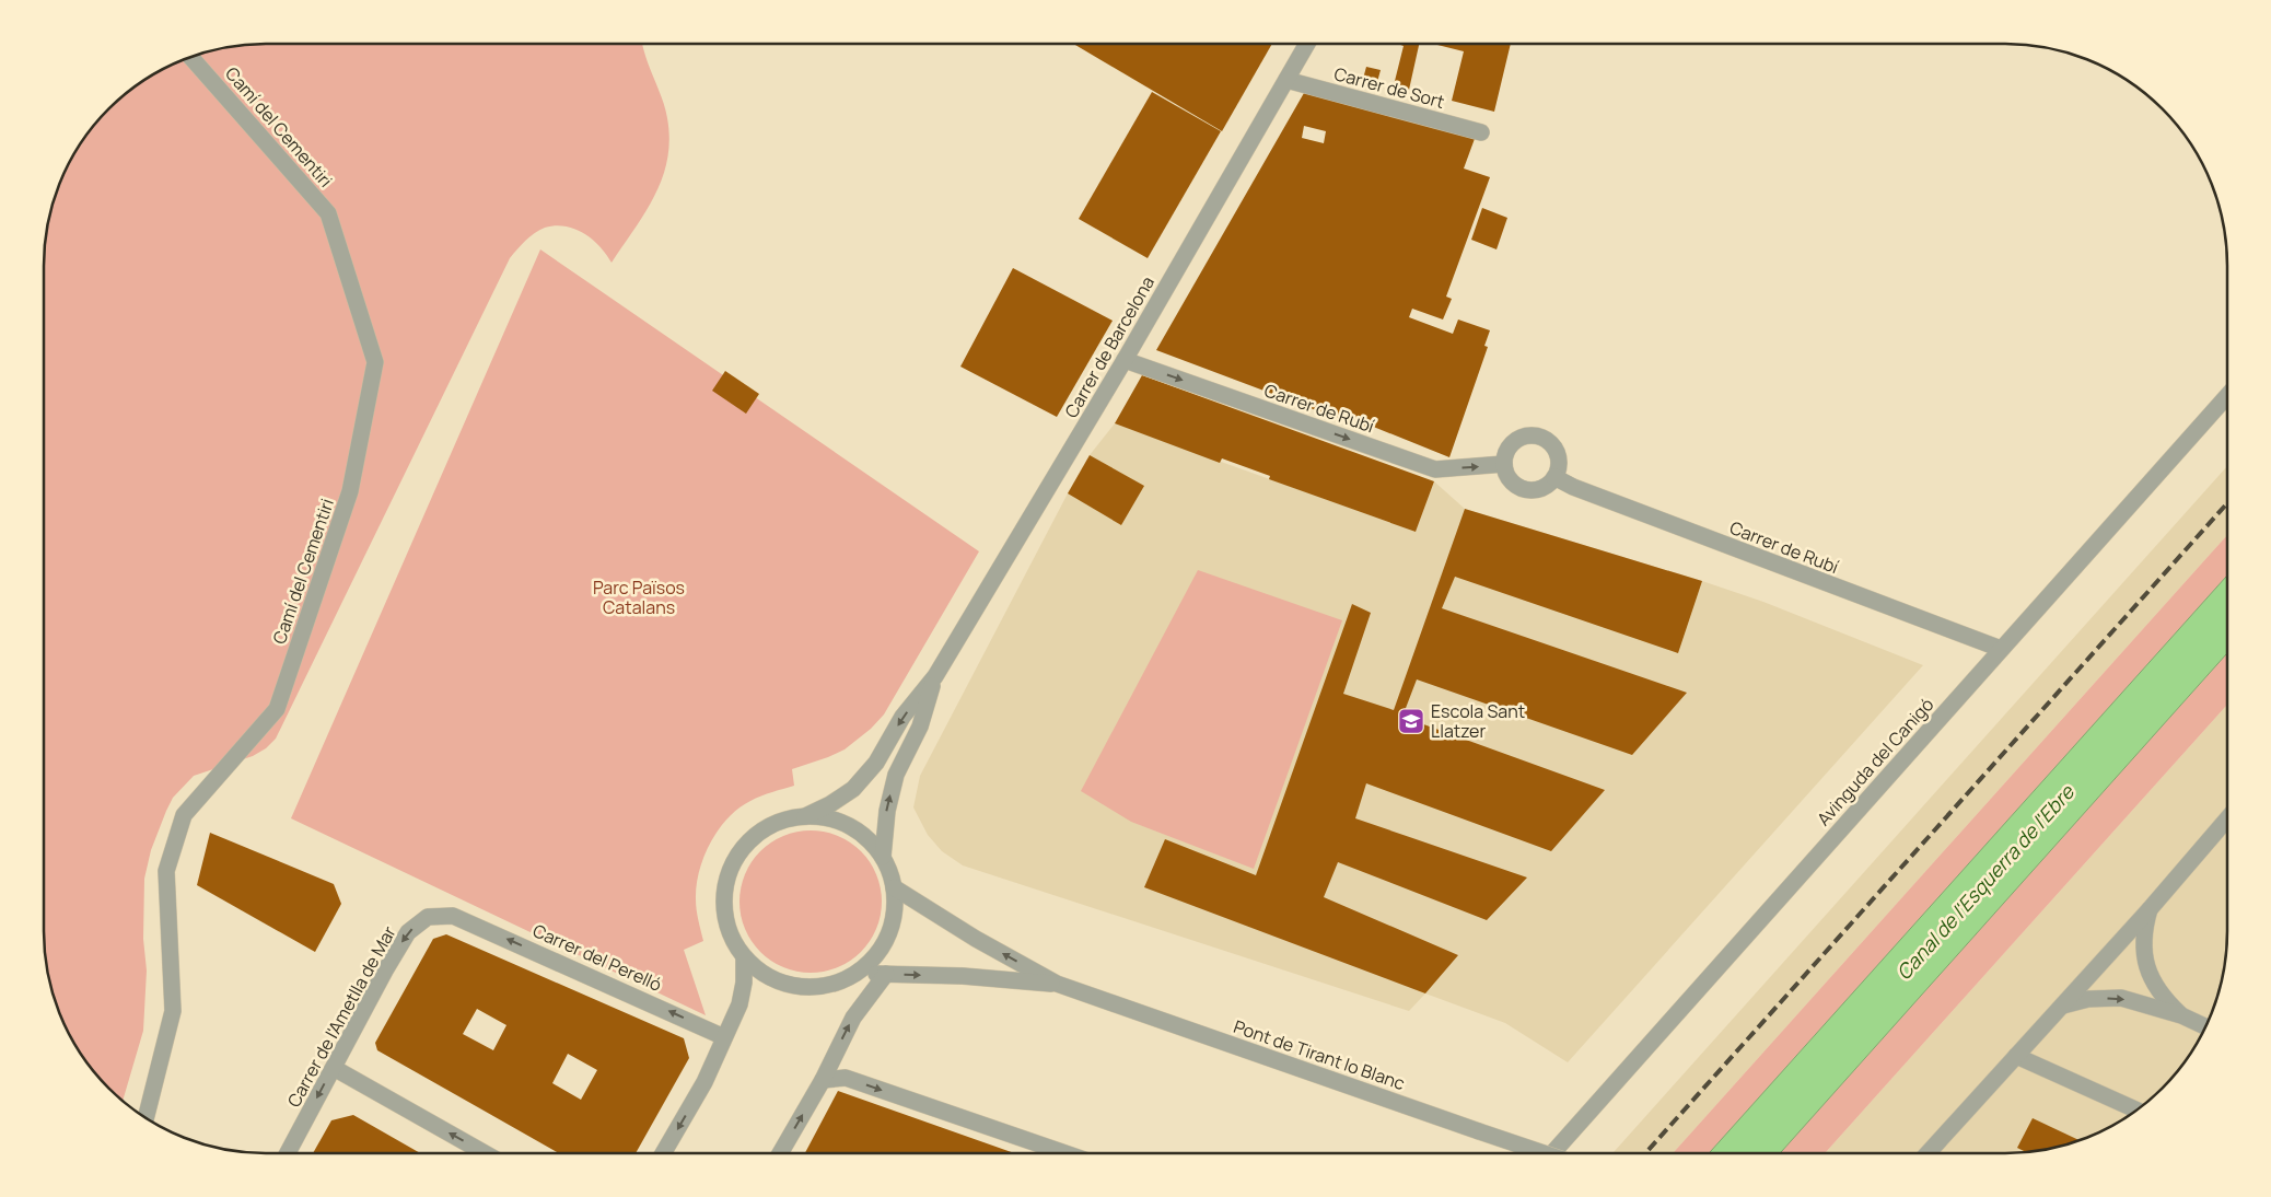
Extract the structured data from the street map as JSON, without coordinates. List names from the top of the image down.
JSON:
{
  "streets": {
    "street": [
      "Carrer de Sort",
      "Camí del Cementiri",
      "Carrer de Barcelona",
      "Carrer de Rubí",
      "Avinguda del Canigó",
      "Carrer del Perelló",
      "Carrer de l'Ametlla de Mar",
      "Pont de Tirant lo Blanc"
    ]
  },
  "crossings": [
    ["Carrer de Sort", "Carrer de Barcelona"],
    ["Carrer de Barcelona", "Carrer de Rubí"],
    ["Carrer de Rubí", "Avinguda del Canigó"],
    ["Carrer del Perelló", "Carrer de l'Ametlla de Mar"]
  ],
  "one_way": ["Carrer de Rubí", "Carrer del Perelló", "Carrer de l'Ametlla de Mar"],
  "water": ["Canal de l'Esquerra de l'Ebre"],
  "parks": ["Parc Països Catalans"],
  "places": {
    "school or university": ["Escola Sant Llatzer"]
  }
}
